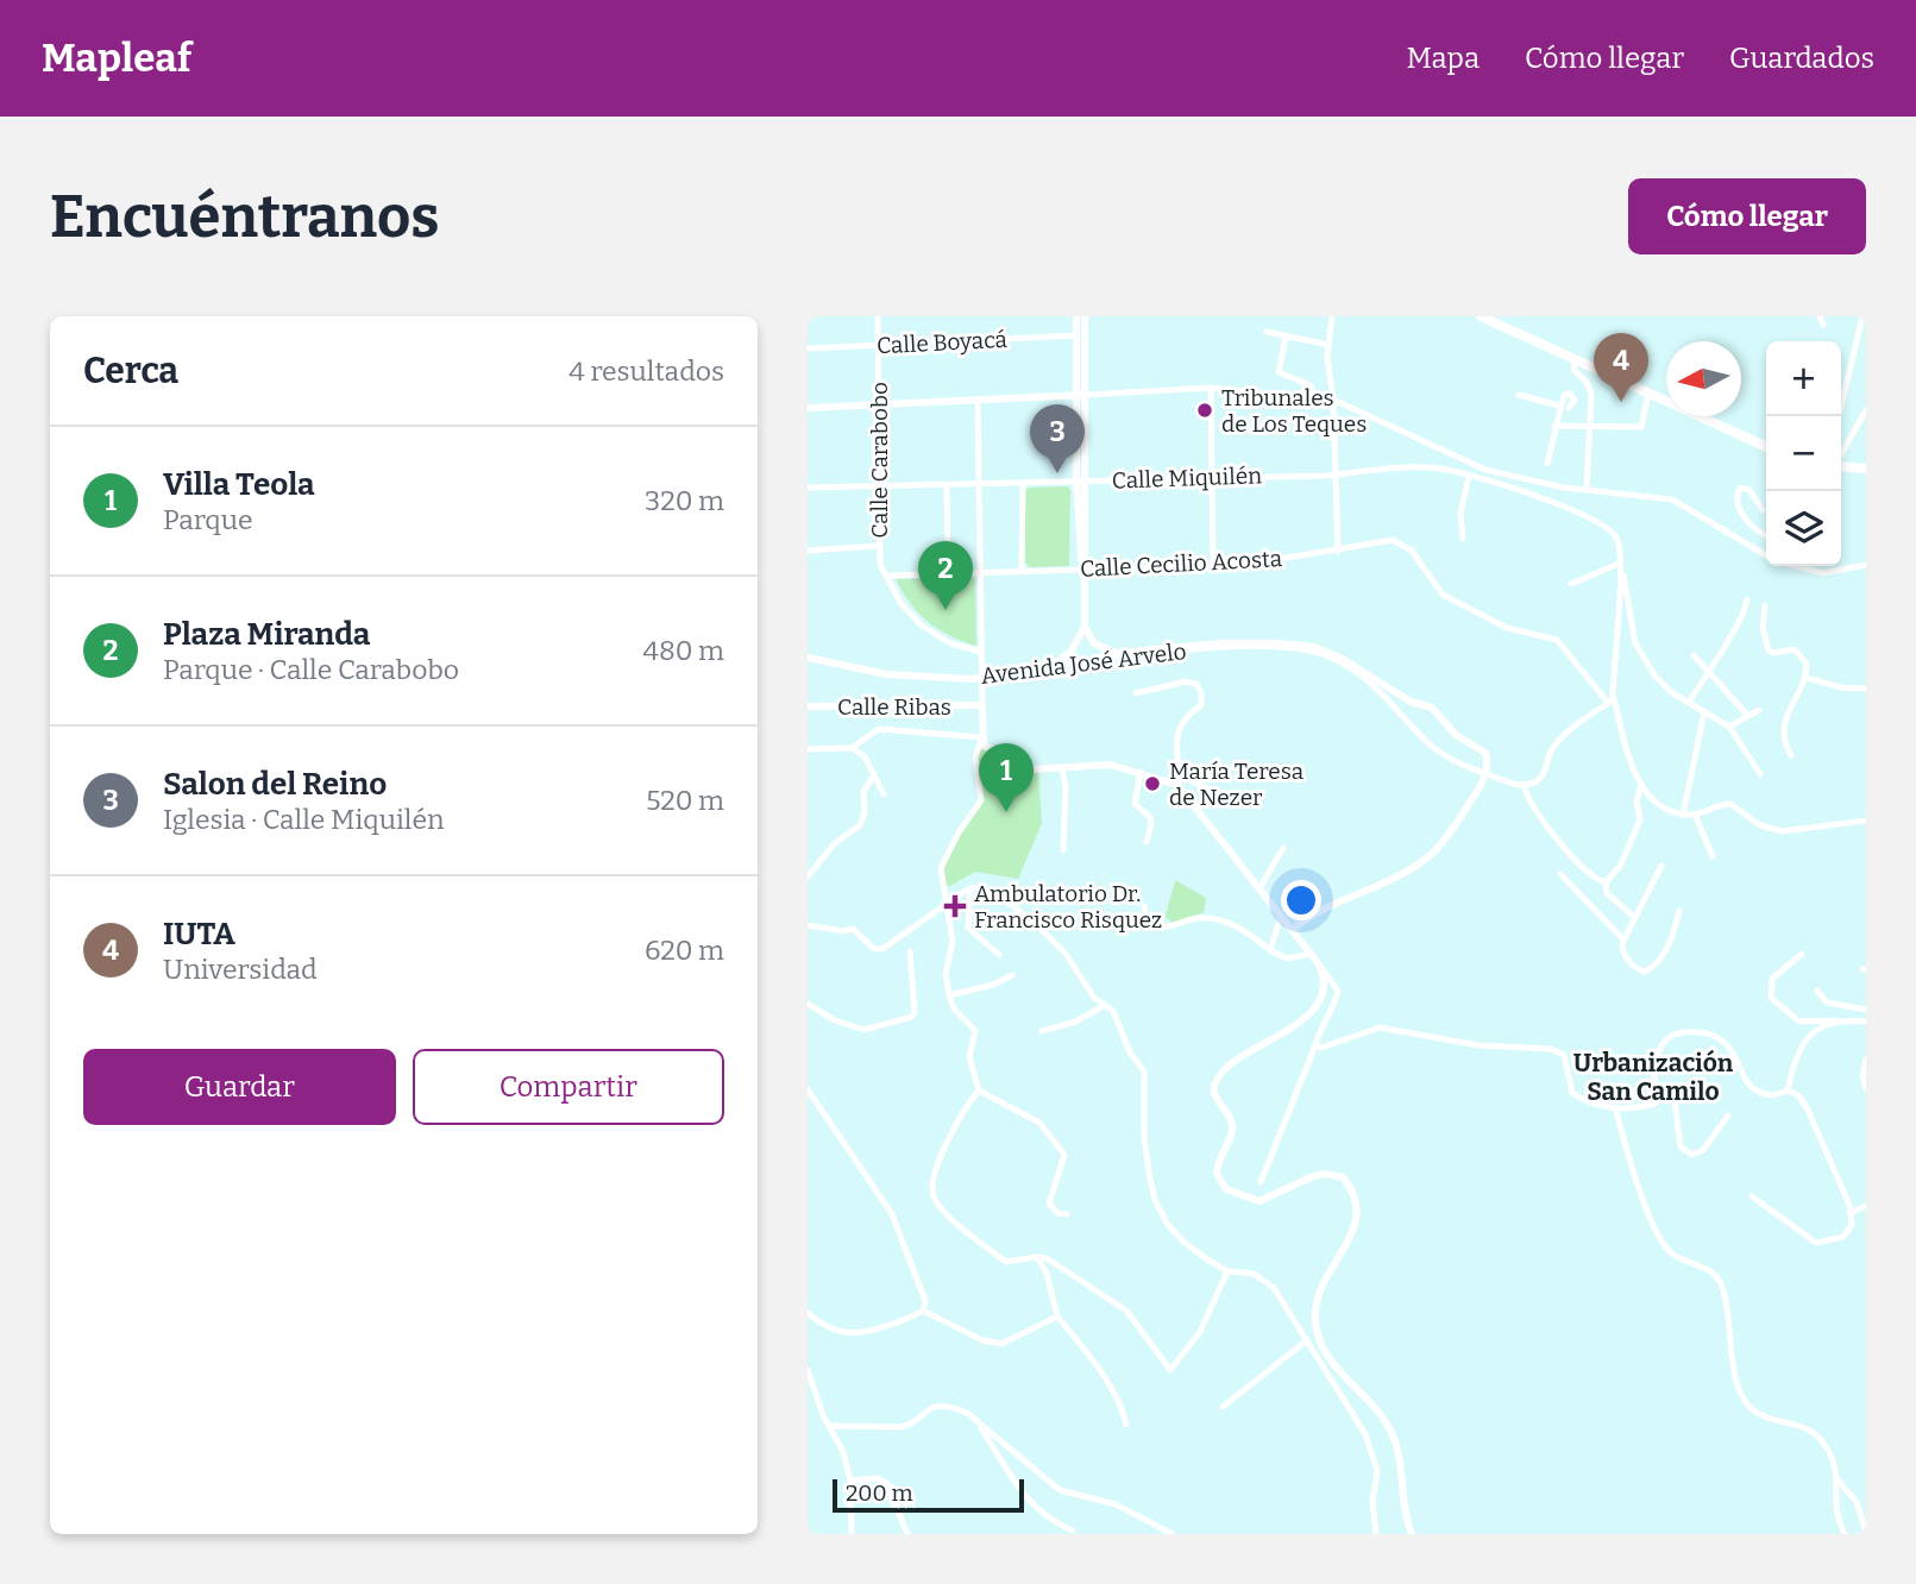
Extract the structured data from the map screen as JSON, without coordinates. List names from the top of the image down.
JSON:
{
  "streets": {
    "street": [
      "Calle Boyacá",
      "Calle Carabobo",
      "Calle Miquilén",
      "Calle Cecilio Acosta",
      "Avenida José Arvelo",
      "Calle Ribas"
    ]
  },
  "crossings": [
    ["Calle Boyacá", "Calle Carabobo"],
    ["Calle Carabobo", "Calle Miquilén"],
    ["Calle Carabobo", "Calle Cecilio Acosta"]
  ],
  "districts": ["Urbanización San Camilo"],
  "places": {
    "other": ["Tribunales de Los Teques", "María Teresa de Nezer"],
    "health": ["Ambulatorio Dr. Francisco Risquez"]
  },
  "scale_bar": "200 m",
  "north": "left",
  "page": {
    "header": "Mapleaf",
    "nav": ["Mapa", "Cómo llegar", "Guardados"],
    "buttons": [
      "Cómo llegar",
      ["Guardar", "Compartir"]
    ],
    "title": "Encuéntranos",
    "heading": ["Cerca", "4 resultados"],
    "pins": [
      "4",
      "3",
      "2",
      "1"
    ],
    "map_buttons": ["+", "−"],
    "list": [
      {
        "mark": "1",
        "name": "Villa Teola",
        "note": "Parque",
        "value": "320 m"
      },
      {
        "mark": "2",
        "name": "Plaza Miranda",
        "note": "Parque · Calle Carabobo",
        "value": "480 m"
      },
      {
        "mark": "3",
        "name": "Salon del Reino",
        "note": "Iglesia · Calle Miquilén",
        "value": "520 m"
      },
      {
        "mark": "4",
        "name": "IUTA",
        "note": "Universidad",
        "value": "620 m"
      }
    ],
    "scale": "200 m"
  }
}
